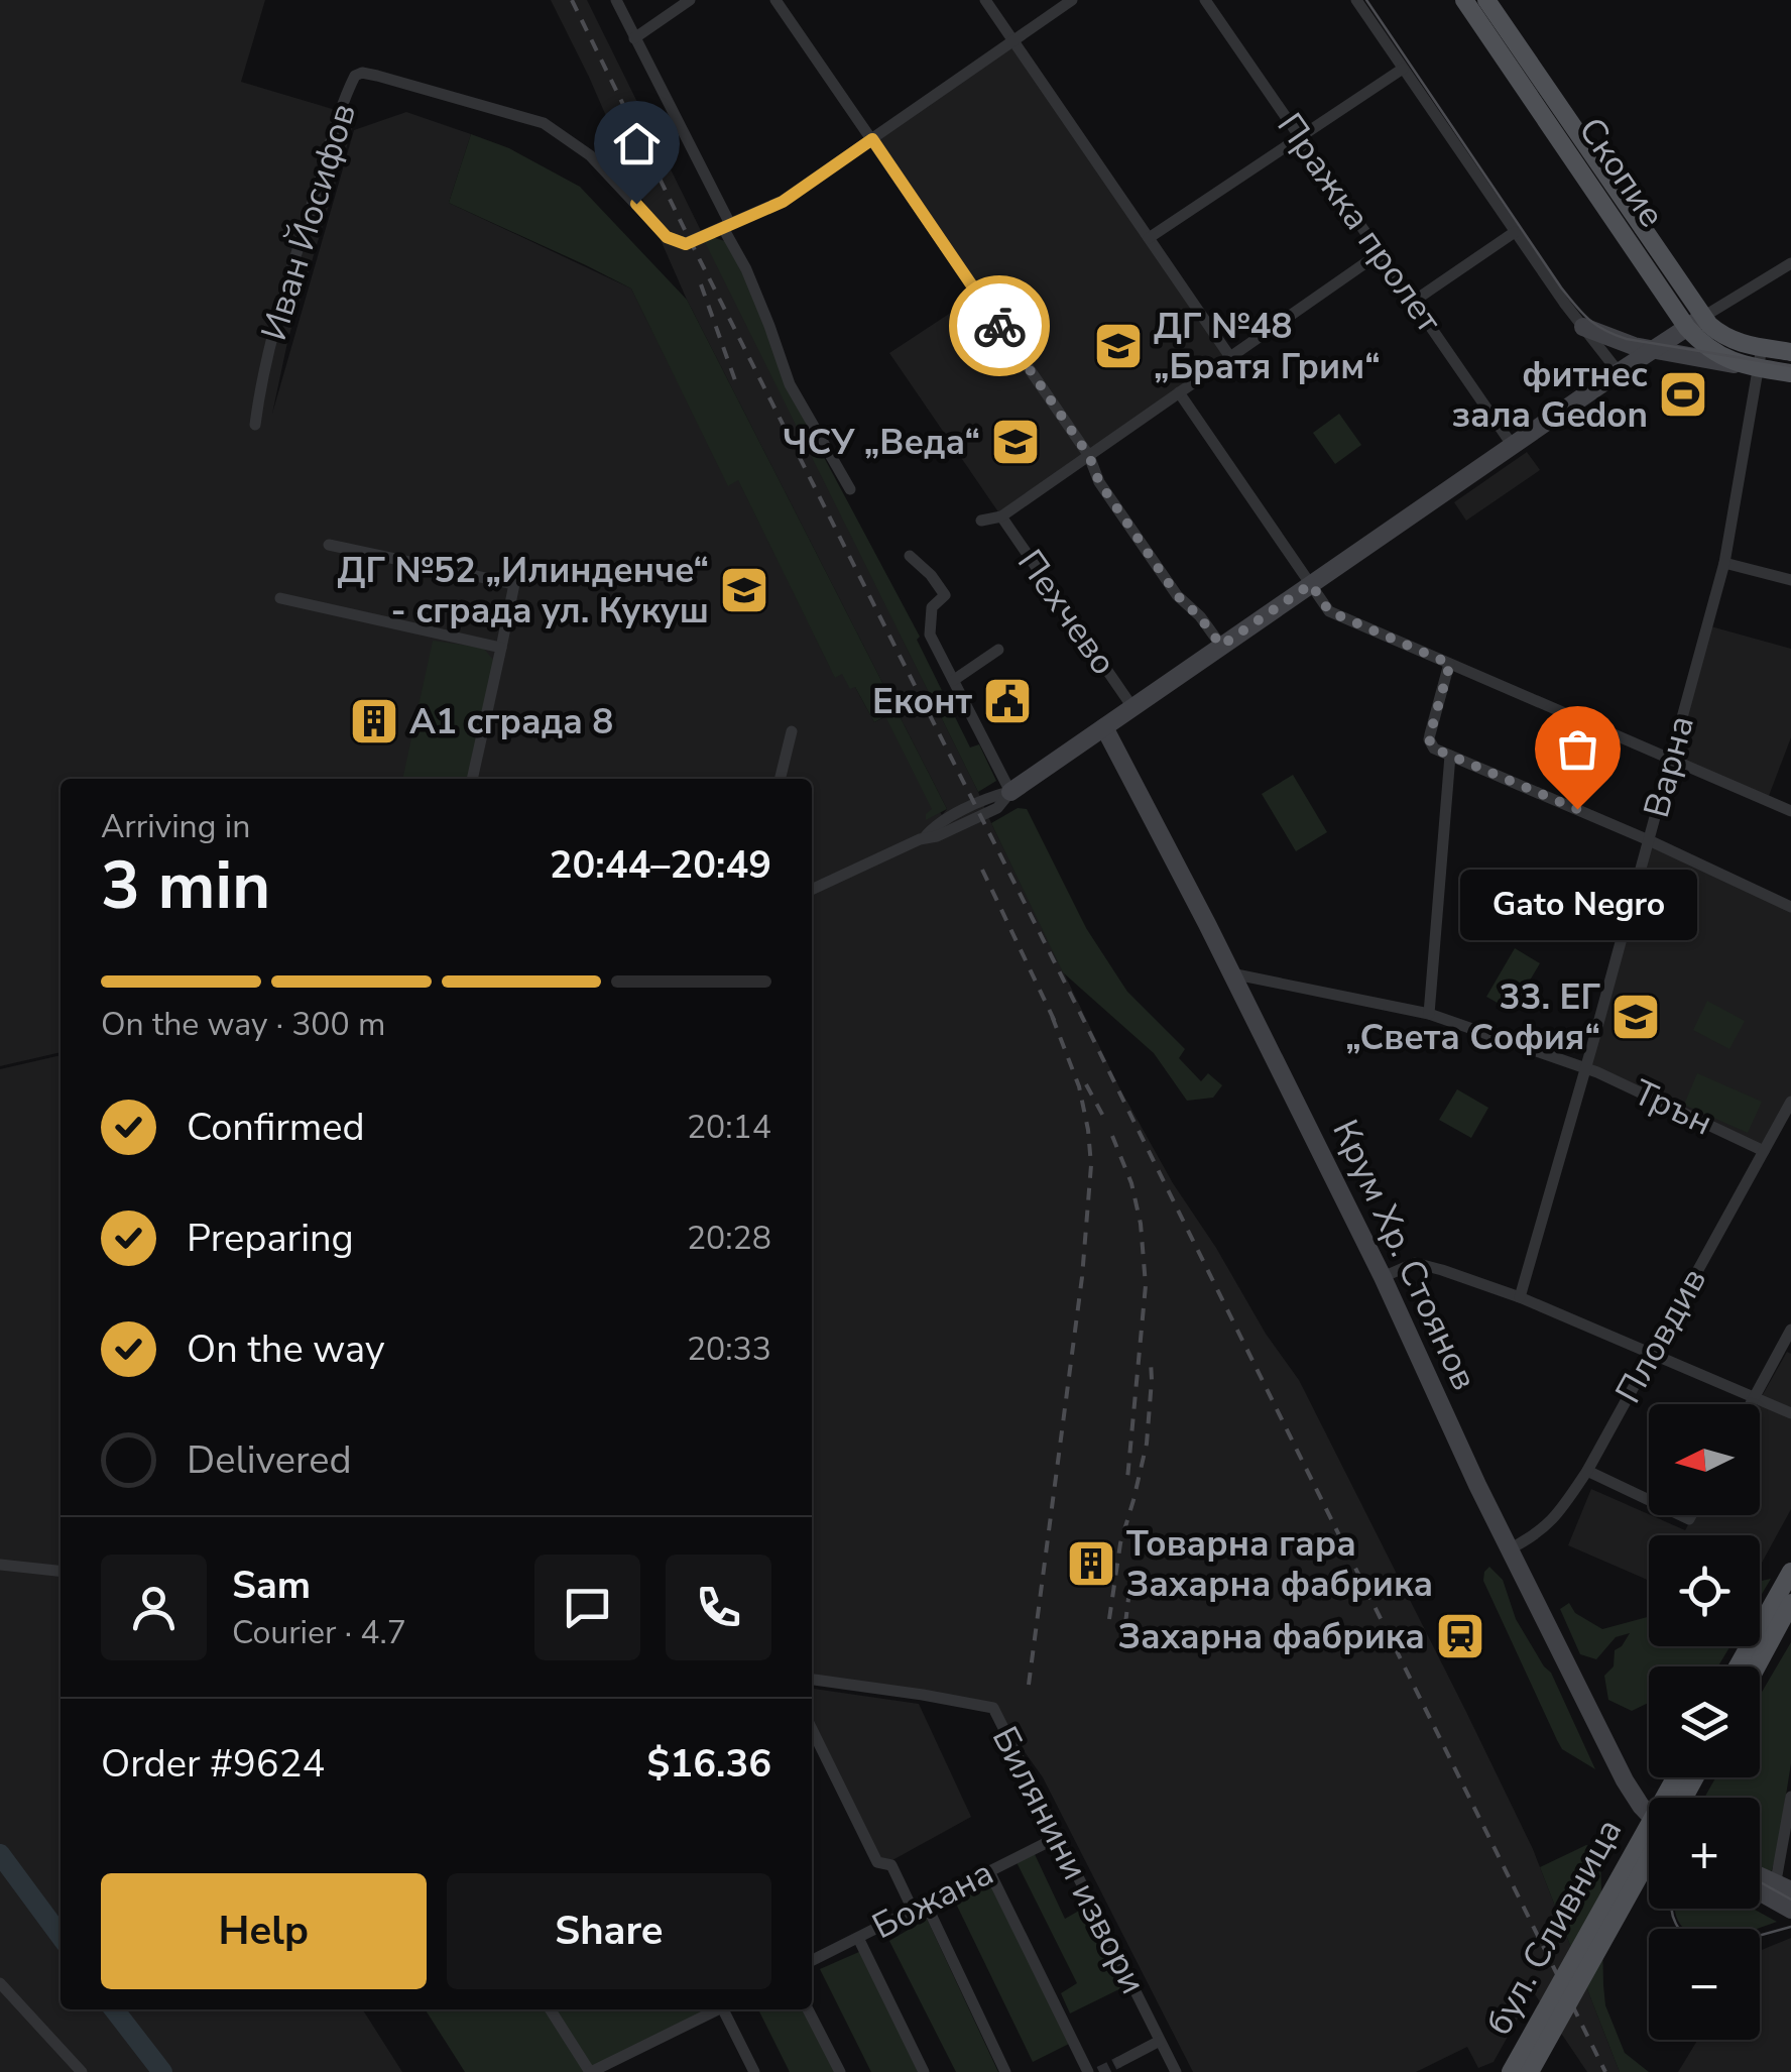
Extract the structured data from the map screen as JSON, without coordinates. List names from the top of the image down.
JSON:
{
  "streets": {
    "main road": ["Скопие", "бул. Сливница"],
    "street": [
      "Иван Йосифов",
      "Пражка пролет",
      "Пехчево",
      "Варна",
      "Трън",
      "Крум Хр. Стоянов",
      "Пловдив",
      "Билянини извори",
      "Божана"
    ]
  },
  "crossings": [
    ["Скопие", "Варна"],
    ["Варна", "Трън"],
    ["Трън", "Крум Хр. Стоянов"],
    ["Трън", "Пловдив"],
    ["Крум Хр. Стоянов", "Пловдив"],
    ["Билянини извори", "Божана"]
  ],
  "places": {
    "school or university": [
      "ДГ №48 „Братя Грим“",
      "ЧСУ „Веда“",
      "ДГ №52 „Илинденче“ - сграда ул. Кукуш",
      "33. ЕГ „Света София“"
    ],
    "sports": ["фитнес зала Gedon"],
    "public building": ["Еконт"],
    "building": ["А1 сграда 8", "Товарна гара Захарна фабрика"],
    "other": ["Gato Negro"],
    "station": ["Захарна фабрика"]
  },
  "north": "left",
  "page": {
    "heading": ["3 min", "Arriving in", "20:44–20:49"],
    "panel": [
      "Sam",
      "Courier · 4.7",
      "Order #9624",
      "$16.36"
    ],
    "bubble": "Gato Negro",
    "bar": "On the way · 300 m",
    "list": [
      ["Confirmed", "20:14"],
      ["Preparing", "20:28"],
      ["On the way", "20:33"],
      "Delivered"
    ],
    "map_buttons": ["+", "−"],
    "buttons": ["Help", "Share"]
  }
}
